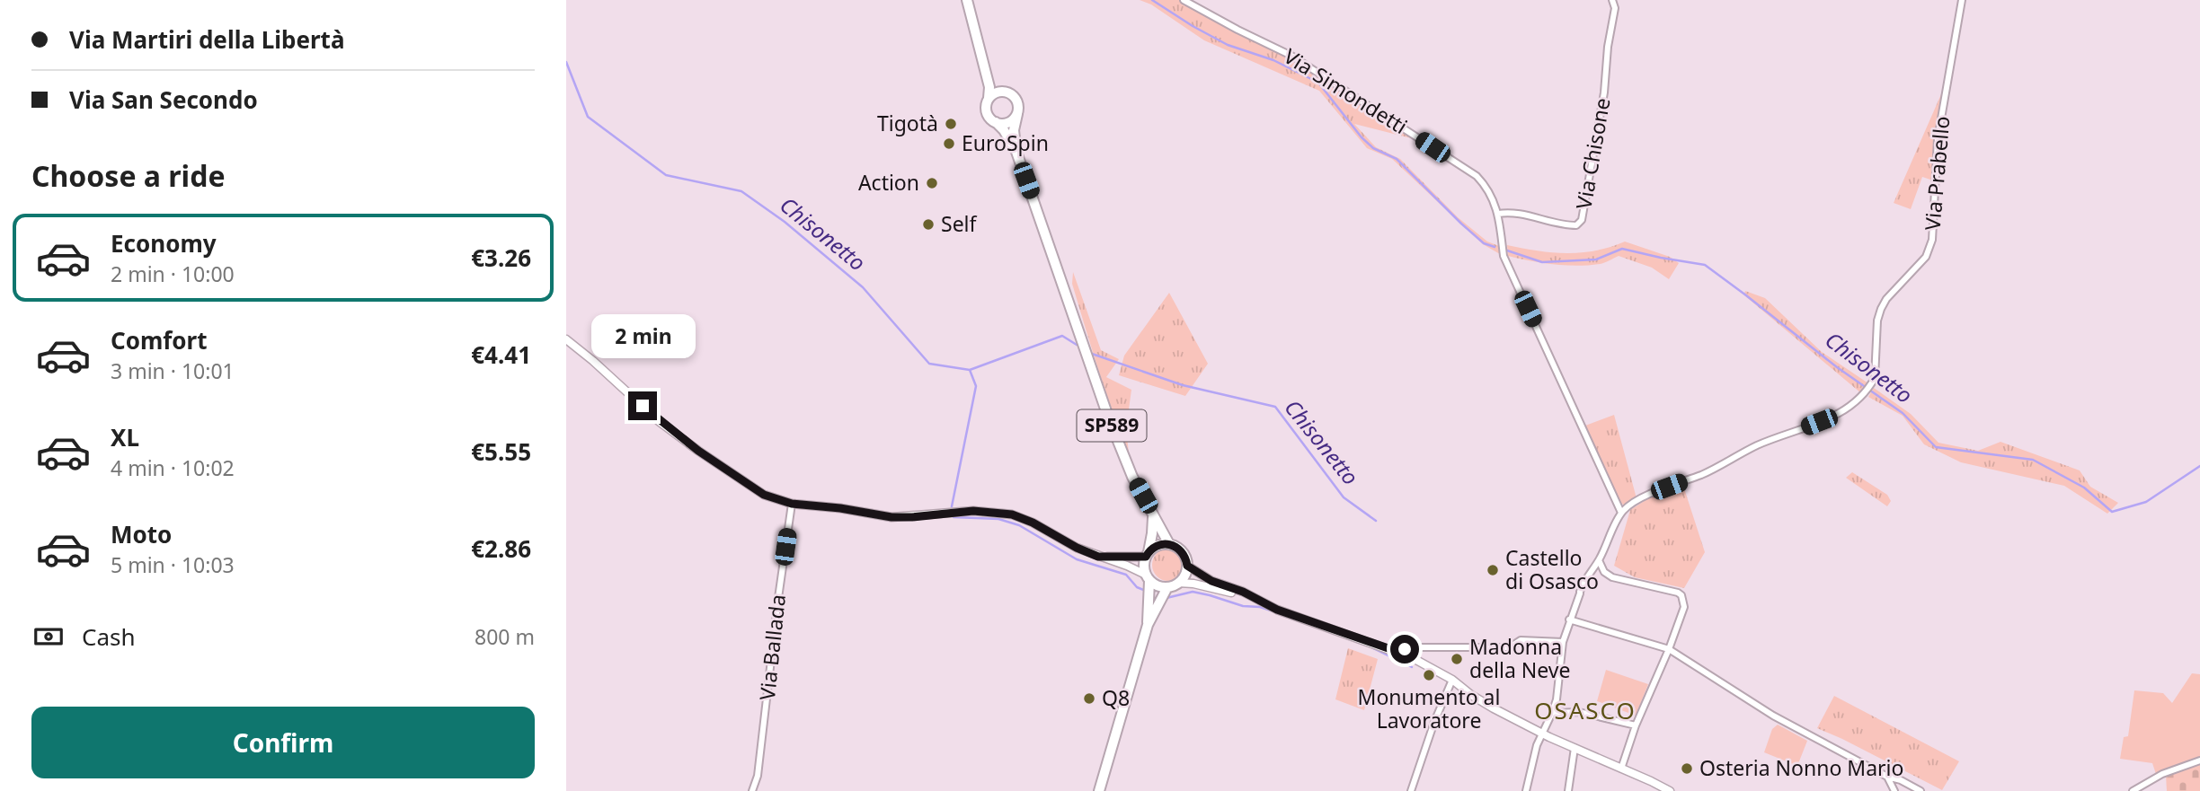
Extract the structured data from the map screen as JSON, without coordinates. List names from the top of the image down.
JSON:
{
  "streets": {
    "main road": ["SP589"],
    "street": [
      "Via Simondetti",
      "Via Chisone",
      "Via Prabello",
      "Via Ballada"
    ]
  },
  "crossings": [
    ["Via Simondetti", "Via Chisone"],
    ["Via Simondetti", "Via Prabello"]
  ],
  "districts": ["OSASCO"],
  "water": ["Chisonetto"],
  "places": [
    "Tigotà",
    "EuroSpin",
    "Action",
    "Self",
    "Castello di Osasco",
    "Madonna della Neve",
    "Monumento al Lavoratore",
    "Q8",
    "Osteria Nonno Mario"
  ],
  "page": {
    "banner": ["Via Martiri della Libertà", "Via San Secondo"],
    "heading": "Choose a ride",
    "list": [
      {
        "name": "Economy",
        "note": "2 min · 10:00",
        "value": "€3.26"
      },
      {
        "name": "Comfort",
        "note": "3 min · 10:01",
        "value": "€4.41"
      },
      {
        "name": "XL",
        "note": "4 min · 10:02",
        "value": "€5.55"
      },
      {
        "name": "Moto",
        "note": "5 min · 10:03",
        "value": "€2.86"
      }
    ],
    "bubble": "2 min",
    "pay": ["Cash", "800 m"],
    "buttons": "Confirm"
  }
}
